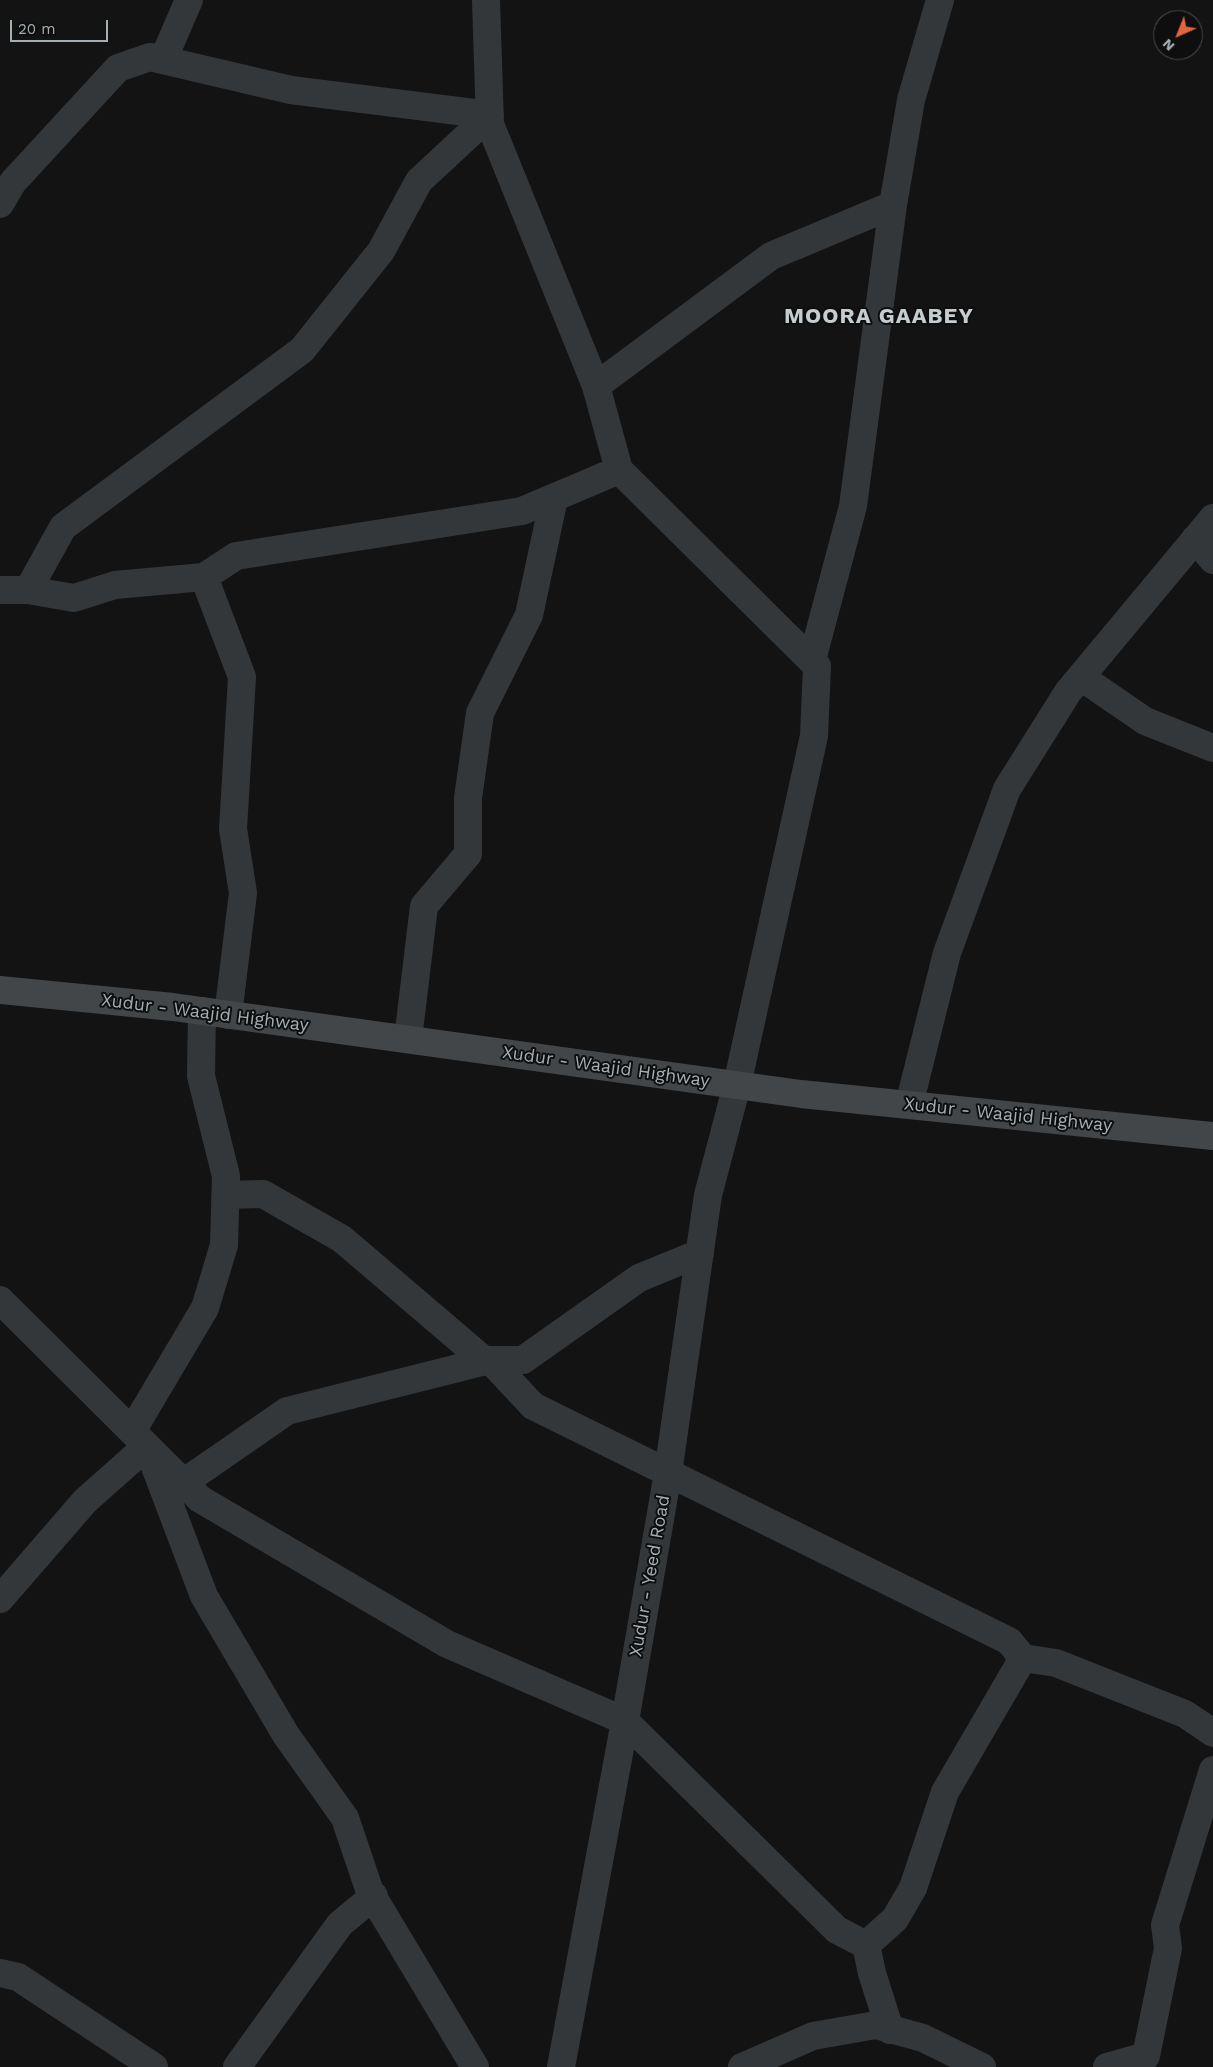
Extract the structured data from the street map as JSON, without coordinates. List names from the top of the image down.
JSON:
{
  "streets": {
    "main road": ["Xudur - Waajid Highway"],
    "street": ["Xudur - Yeed Road"]
  },
  "crossings": [
    ["Xudur - Waajid Highway", "Xudur - Yeed Road"]
  ],
  "districts": ["MOORA GAABEY"],
  "scale_bar": "20 m",
  "north": "bottom left"
}
